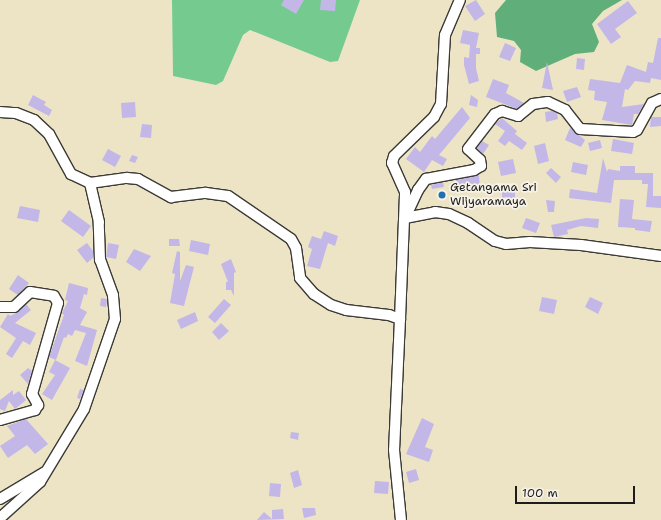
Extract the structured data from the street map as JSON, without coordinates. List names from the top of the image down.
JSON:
{
  "places": ["Getangama Sri Wijyaramaya"],
  "scale_bar": "100 m"
}
